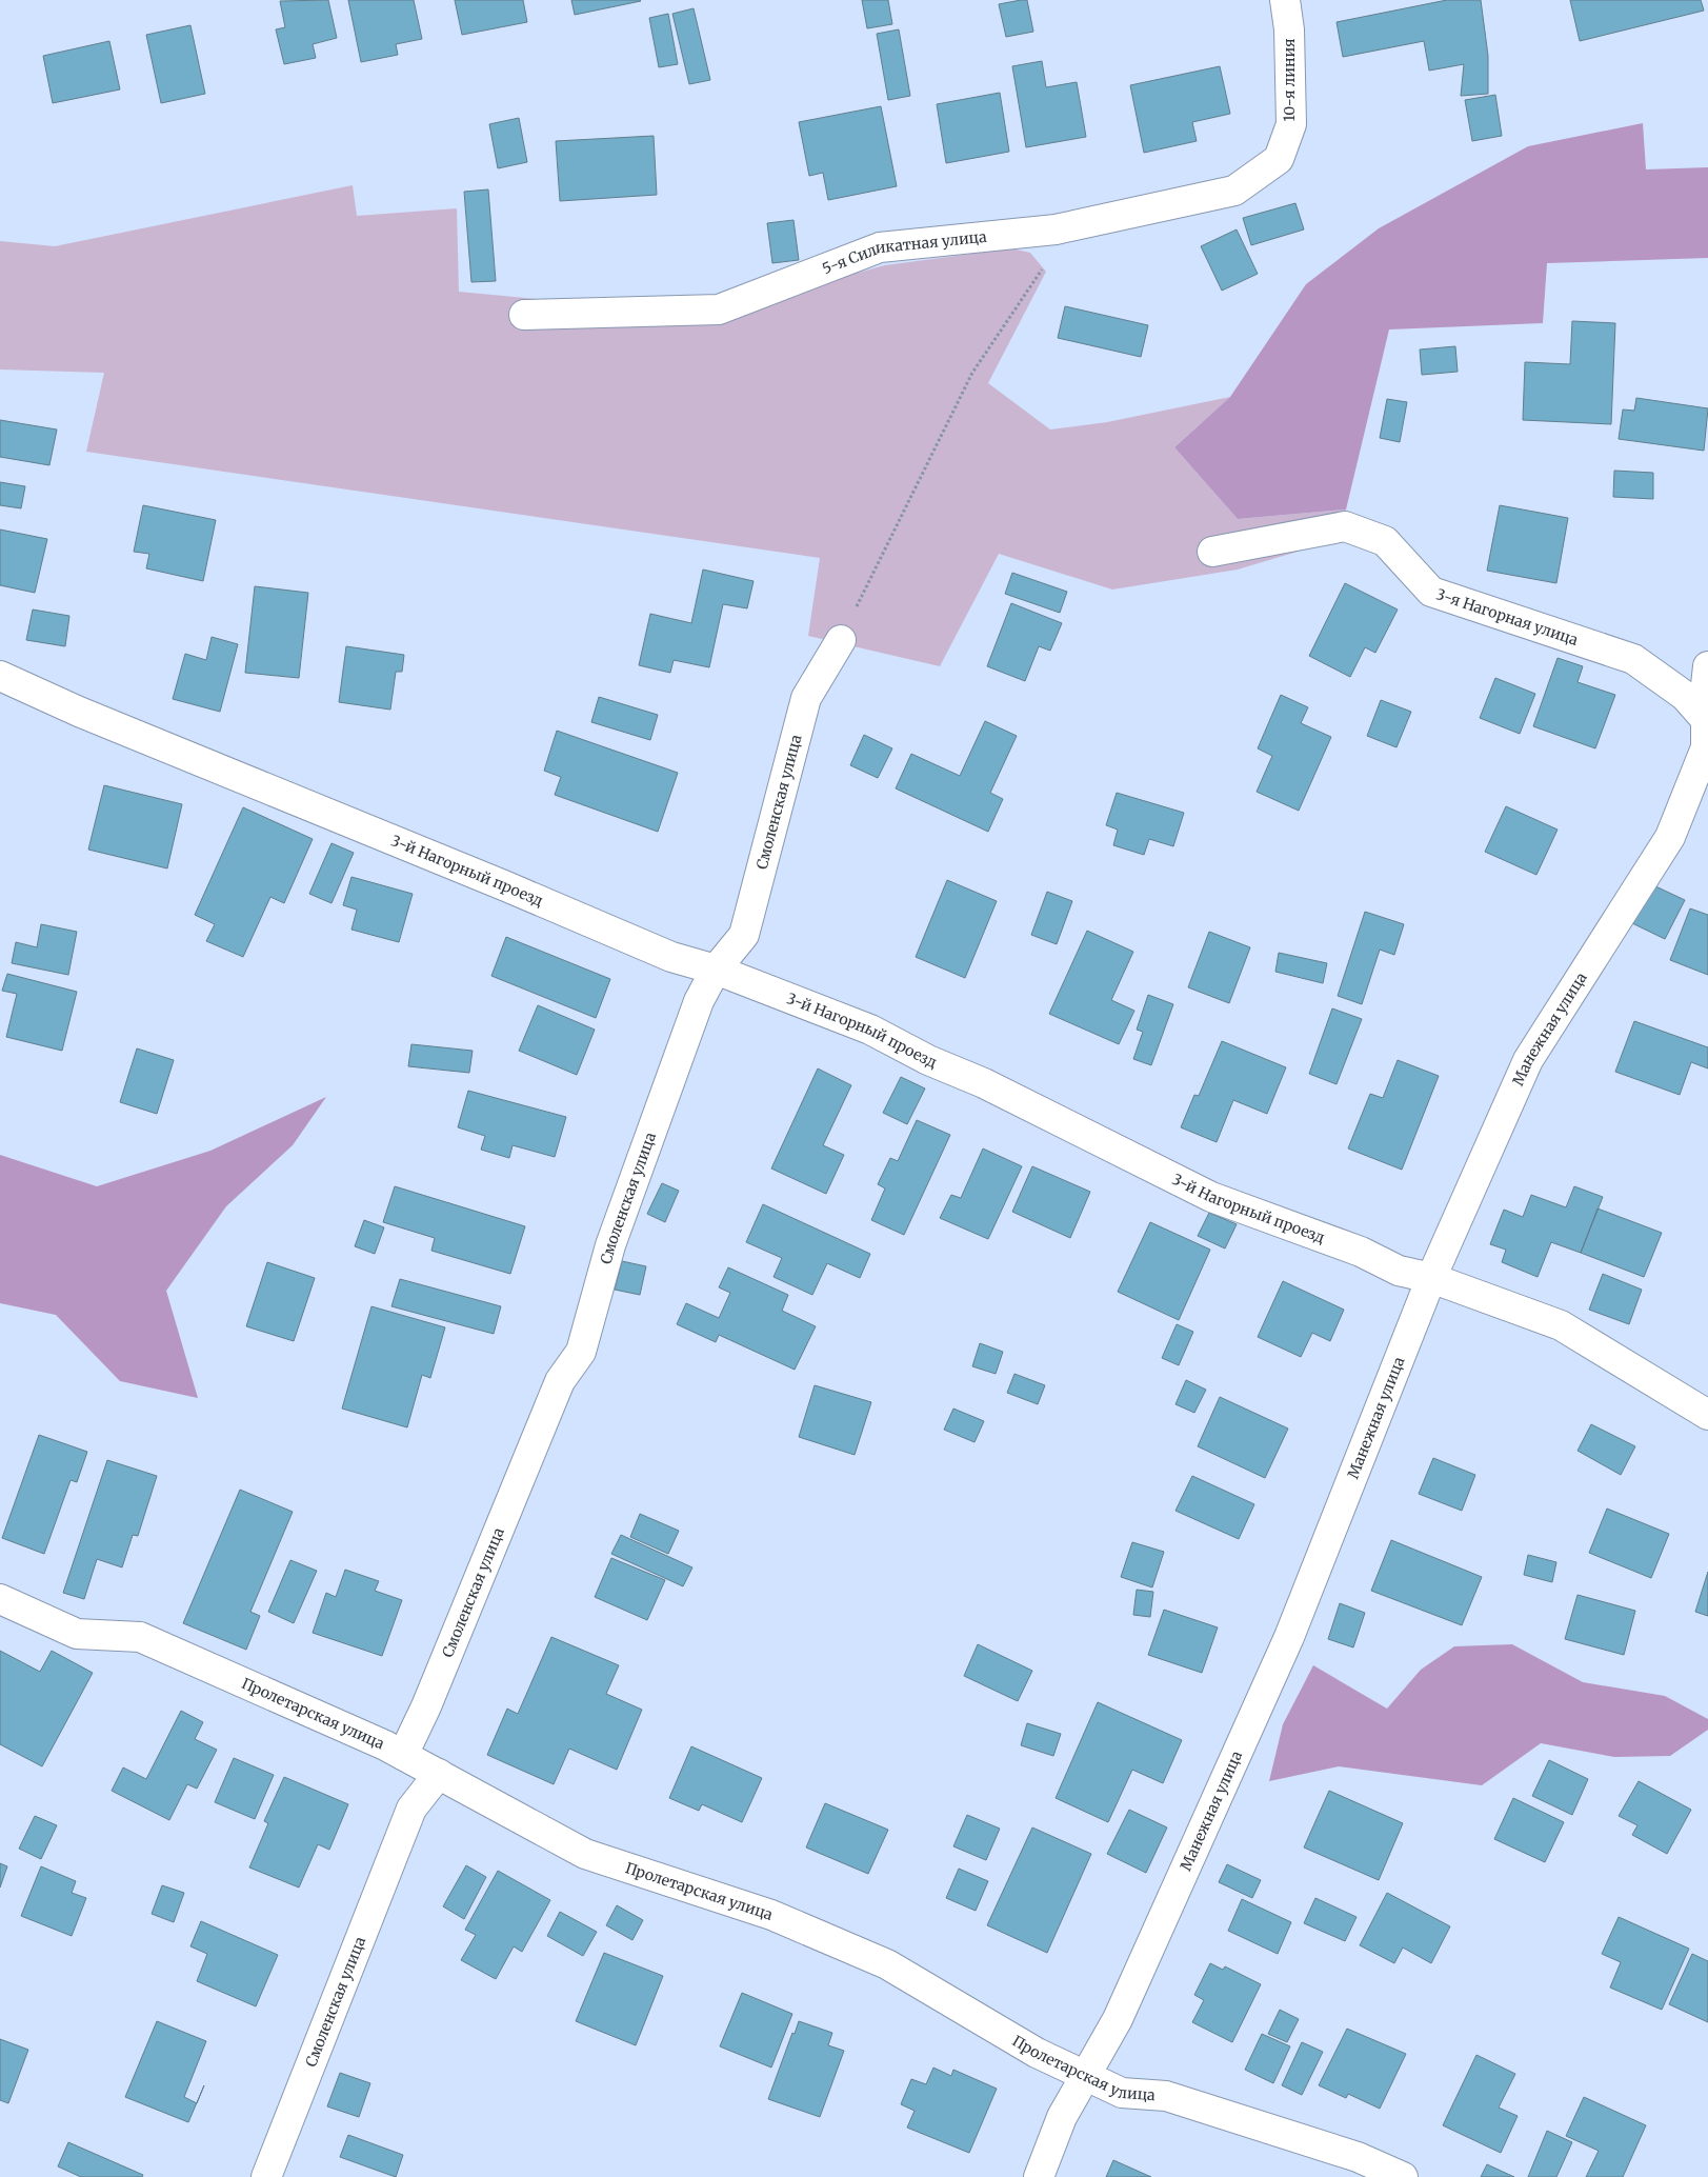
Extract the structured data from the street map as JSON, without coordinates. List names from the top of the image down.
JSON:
{
  "streets": {
    "street": [
      "10-я линия",
      "5-я Силикатная улица",
      "3-я Нагорная улица",
      "Смоленская улица",
      "3-й Нагорный проезд",
      "Манежная улица",
      "Пролетарская улица"
    ]
  },
  "crossings": [
    ["10-я линия", "5-я Силикатная улица"],
    ["3-я Нагорная улица", "Манежная улица"],
    ["Смоленская улица", "3-й Нагорный проезд"],
    ["Смоленская улица", "Пролетарская улица"],
    ["3-й Нагорный проезд", "Манежная улица"],
    ["Манежная улица", "Пролетарская улица"]
  ]
}
